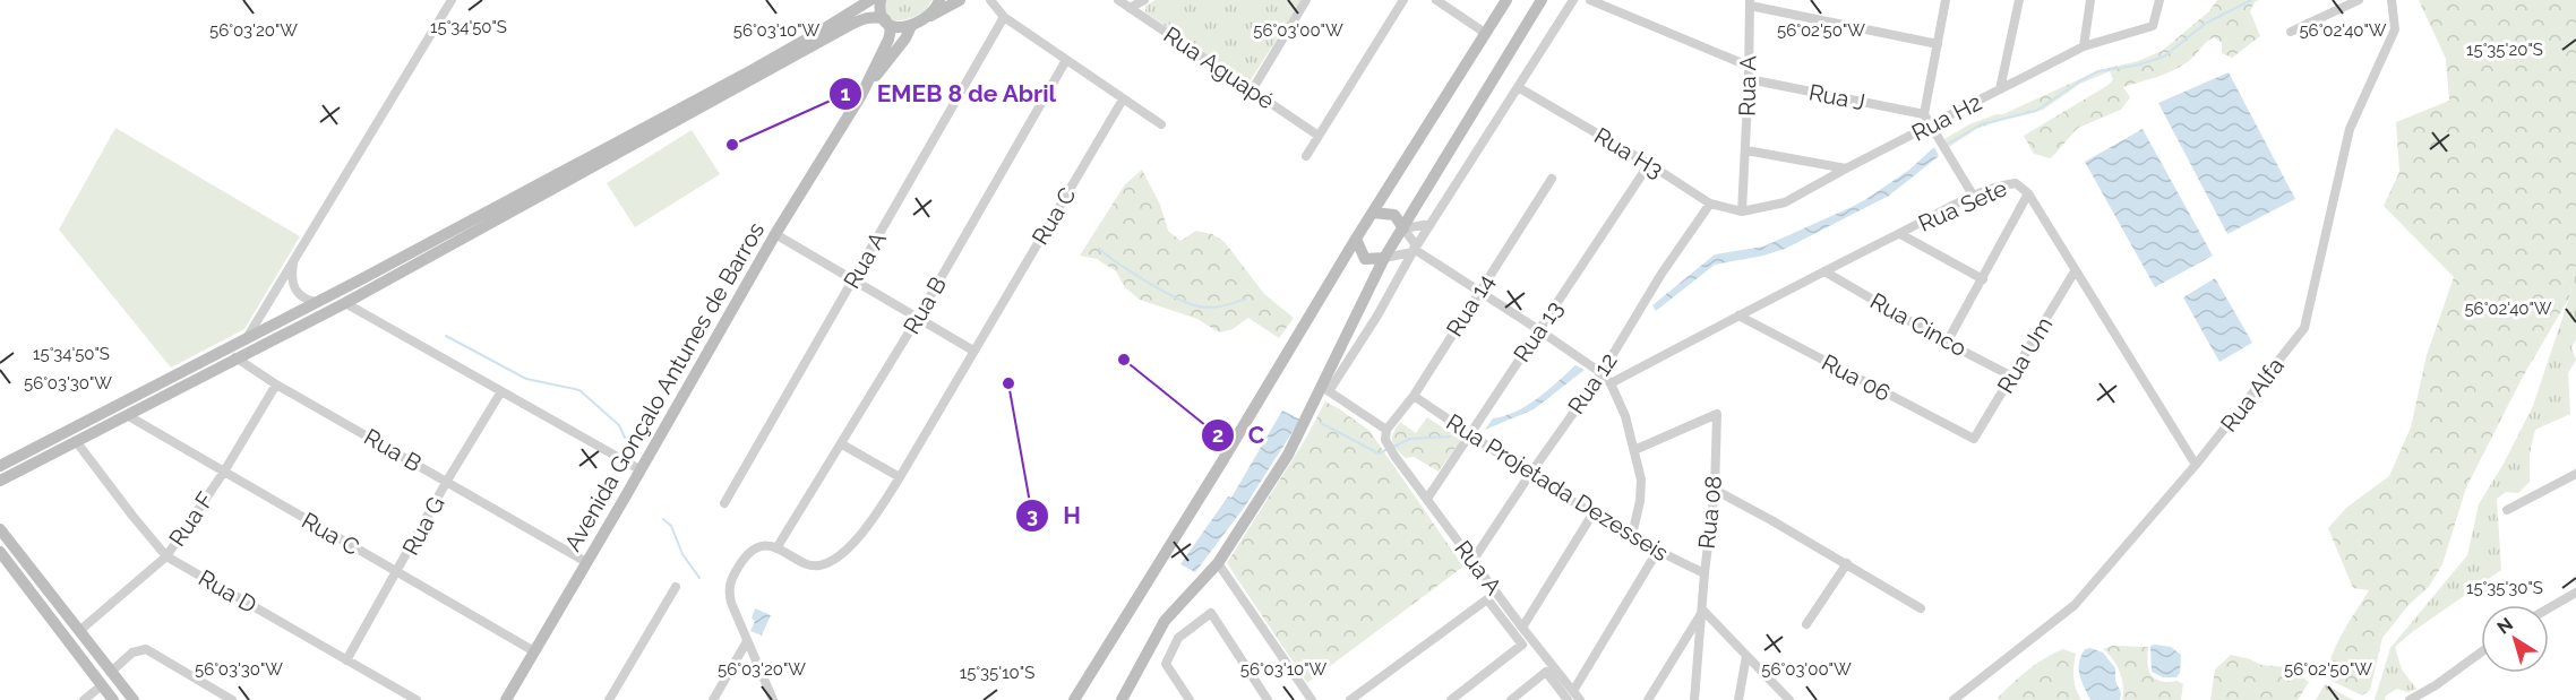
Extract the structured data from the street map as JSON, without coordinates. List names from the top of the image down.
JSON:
{
  "streets": {
    "main road": ["Avenida Gonçalo Antunes de Barros"],
    "street": [
      "Rua Aguapé",
      "Rua A",
      "Rua J",
      "Rua H2",
      "Rua H3",
      "Rua Sete",
      "Rua C",
      "Rua B",
      "Rua 14",
      "Rua Cinco",
      "Rua 13",
      "Rua Um",
      "Rua 06",
      "Rua 12",
      "Rua Alfa",
      "Rua Projetada Dezesseis",
      "Rua 08",
      "Rua F",
      "Rua G",
      "Rua D"
    ]
  },
  "crossings": [
    ["Rua A", "Rua J"],
    ["Rua A", "Rua H2"],
    ["Rua A", "Rua H3"],
    ["Rua A", "Rua 14"],
    ["Rua A", "Rua 13"],
    ["Rua A", "Rua 12"],
    ["Rua H2", "Rua H3"],
    ["Rua H3", "Rua 13"],
    ["Rua H3", "Rua 12"],
    ["Rua Sete", "Rua Cinco"],
    ["Rua Sete", "Rua Um"],
    ["Rua Sete", "Rua 06"],
    ["Rua Sete", "Rua Alfa"],
    ["Rua C", "Rua B"],
    ["Rua C", "Avenida Gonçalo Antunes de Barros"],
    ["Rua C", "Rua F"],
    ["Rua C", "Rua G"],
    ["Rua B", "Avenida Gonçalo Antunes de Barros"],
    ["Rua B", "Rua F"],
    ["Rua B", "Rua G"],
    ["Rua 14", "Rua Projetada Dezesseis"],
    ["Rua Cinco", "Rua Um"],
    ["Rua 13", "Rua Projetada Dezesseis"],
    ["Rua Um", "Rua 06"],
    ["Rua 12", "Rua Projetada Dezesseis"],
    ["Rua Projetada Dezesseis", "Rua 08"],
    ["Rua F", "Rua D"],
    ["Rua G", "Rua D"]
  ],
  "places": ["EMEB 8 de Abril", "C", "H"],
  "north": "top left",
  "coordinates": [
    "15°34'50\"S",
    "56°03'20\"W",
    "56°03'10\"W",
    "56°03'00\"W",
    "56°02'50\"W",
    "56°02'40\"W",
    "15°35'20\"S",
    "56°03'30\"W",
    "15°35'30\"S",
    "15°35'10\"S"
  ]
}
